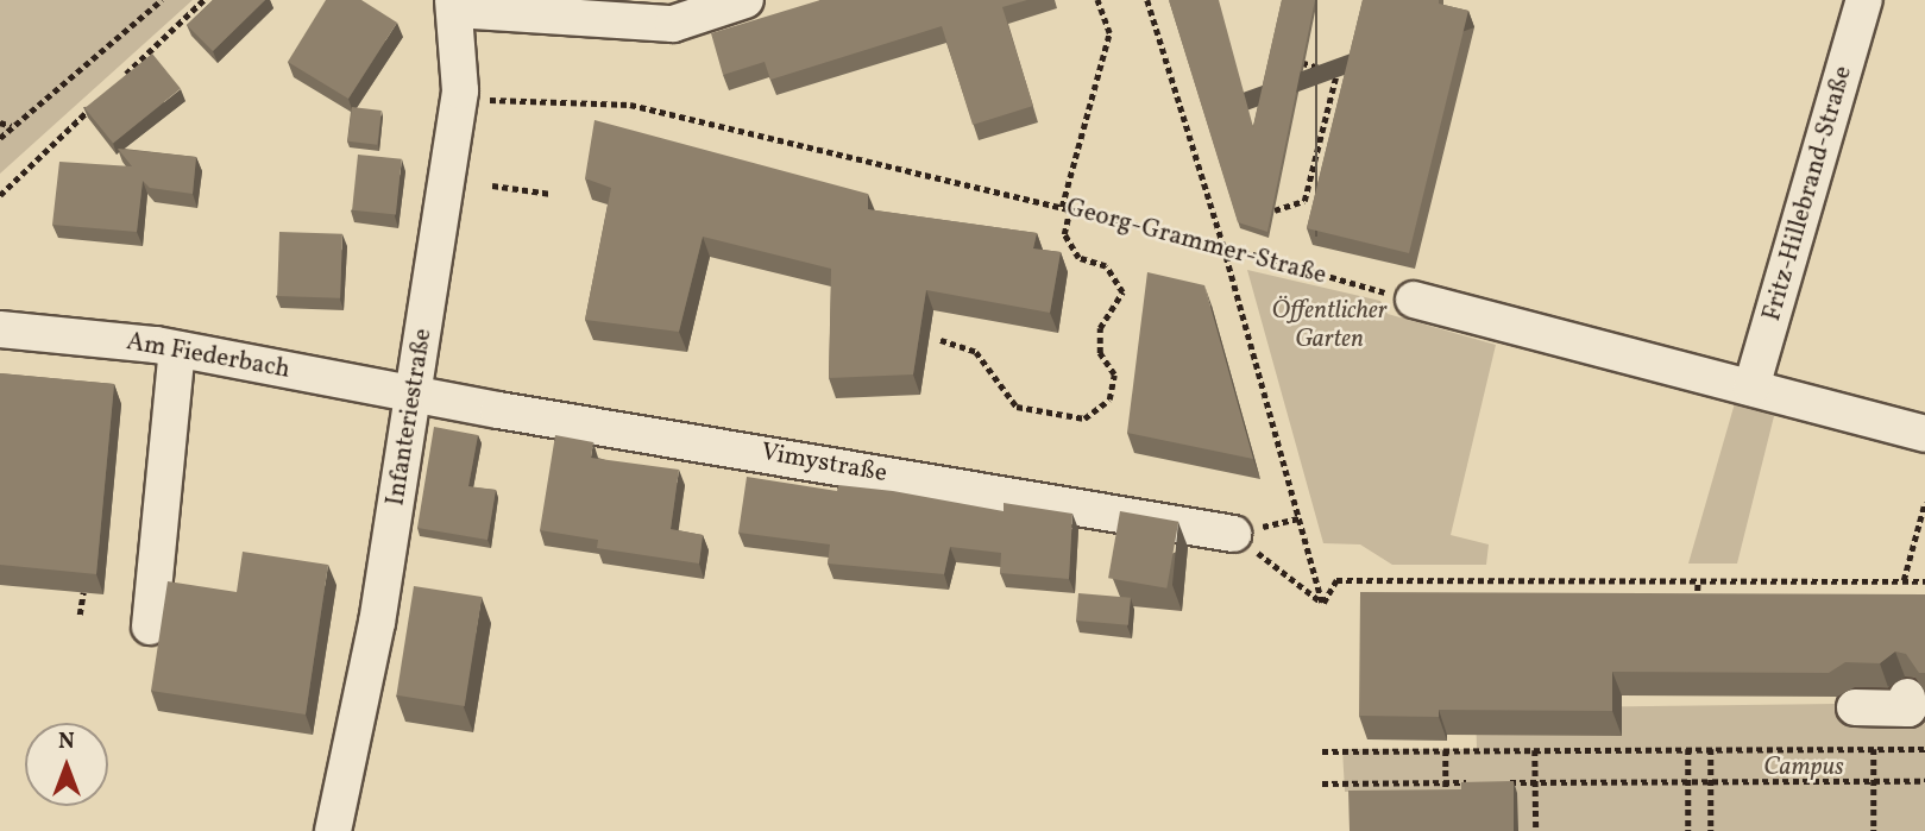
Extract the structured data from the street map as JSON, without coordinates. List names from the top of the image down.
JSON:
{
  "streets": {
    "street": [
      "Fritz-Hillebrand-Straße",
      "Am Fiederbach",
      "Infanteriestraße",
      "Vimystraße"
    ],
    "path": ["Georg-Grammer-Straße"]
  },
  "crossings": [
    ["Georg-Grammer-Straße", "Infanteriestraße"],
    ["Am Fiederbach", "Infanteriestraße"],
    ["Am Fiederbach", "Vimystraße"],
    ["Infanteriestraße", "Vimystraße"]
  ],
  "parks": ["Öffentlicher Garten", "Campus"],
  "north": "top"
}
